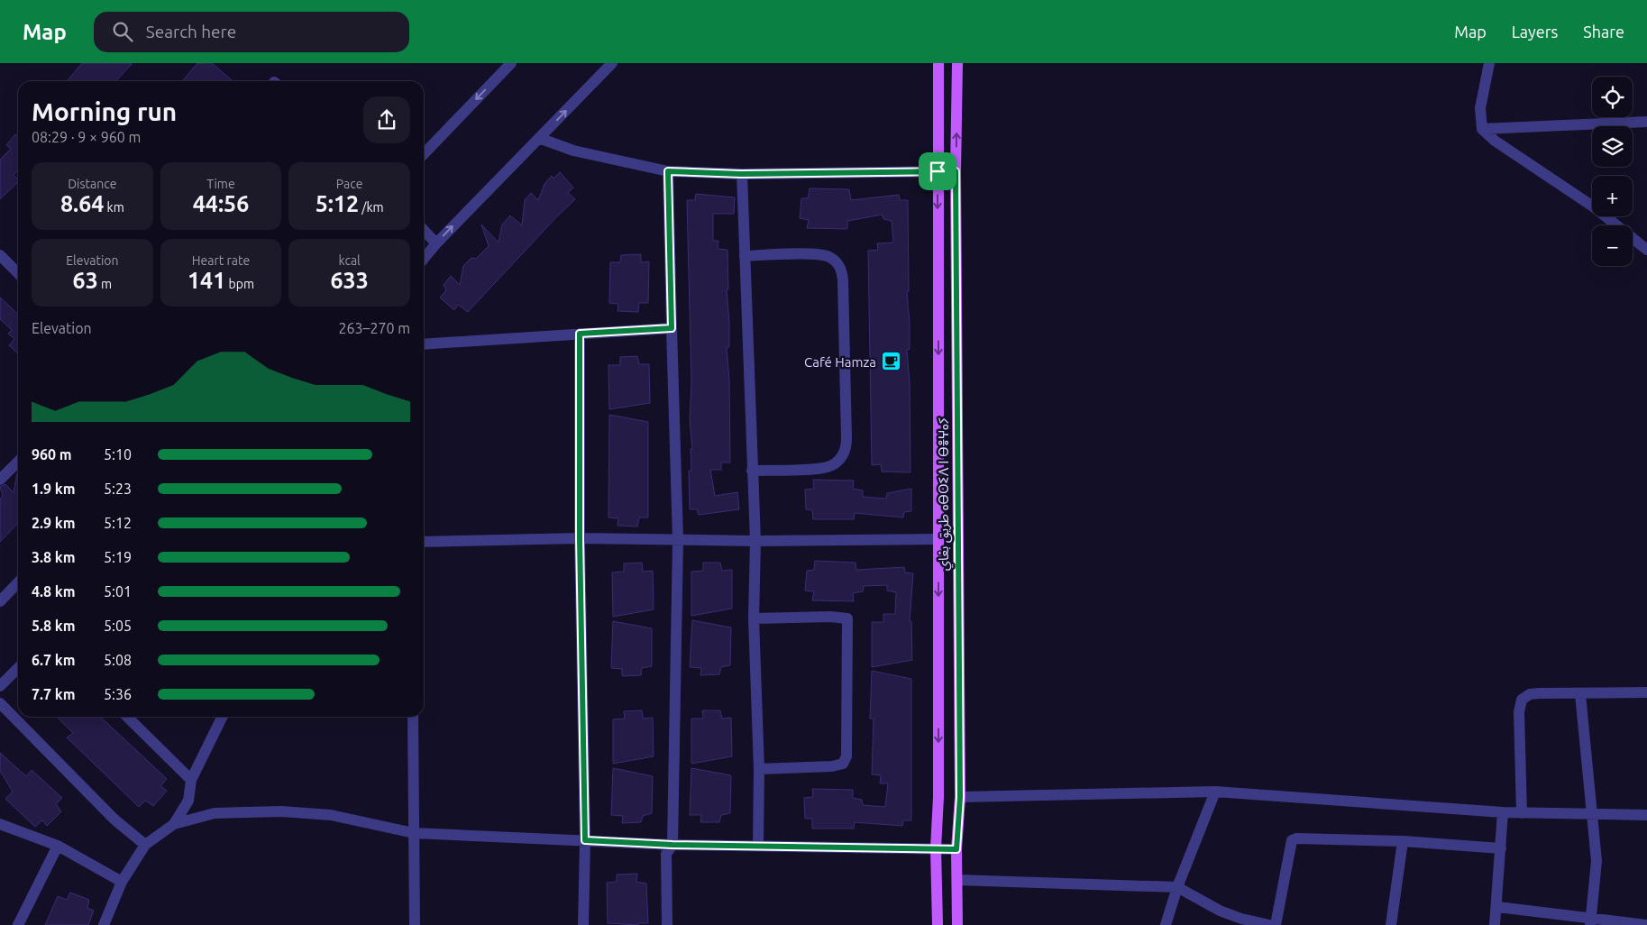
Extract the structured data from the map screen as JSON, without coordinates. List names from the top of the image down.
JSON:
{
  "streets": {
    "main road": ["طريق بغاي ⴰⴱⵔⵉⴷ ⵏ ⴱⴻⵖⴰⵢ"]
  },
  "places": {
    "cafe": ["Café Hamza"]
  },
  "page": {
    "header": "Map",
    "search": "Search here",
    "nav": ["Map", "Layers", "Share"],
    "map_buttons": ["+", "−"],
    "heading": ["Morning run", "08:29 · 9 × 960 m"],
    "stats": [
      ["Distance", "8.64 km"],
      ["Time", "44:56"],
      ["Pace", "5:12 /km"],
      ["Elevation", "63 m"],
      ["Heart rate", "141 bpm"],
      ["kcal", "633"]
    ],
    "chart": ["Elevation", "263–270 m"],
    "list": [
      {
        "name": "960 m",
        "note": "5:10"
      },
      {
        "name": "1.9 km",
        "note": "5:23"
      },
      {
        "name": "2.9 km",
        "note": "5:12"
      },
      {
        "name": "3.8 km",
        "note": "5:19"
      },
      {
        "name": "4.8 km",
        "note": "5:01"
      },
      {
        "name": "5.8 km",
        "note": "5:05"
      },
      {
        "name": "6.7 km",
        "note": "5:08"
      },
      {
        "name": "7.7 km",
        "note": "5:36"
      }
    ]
  }
}
